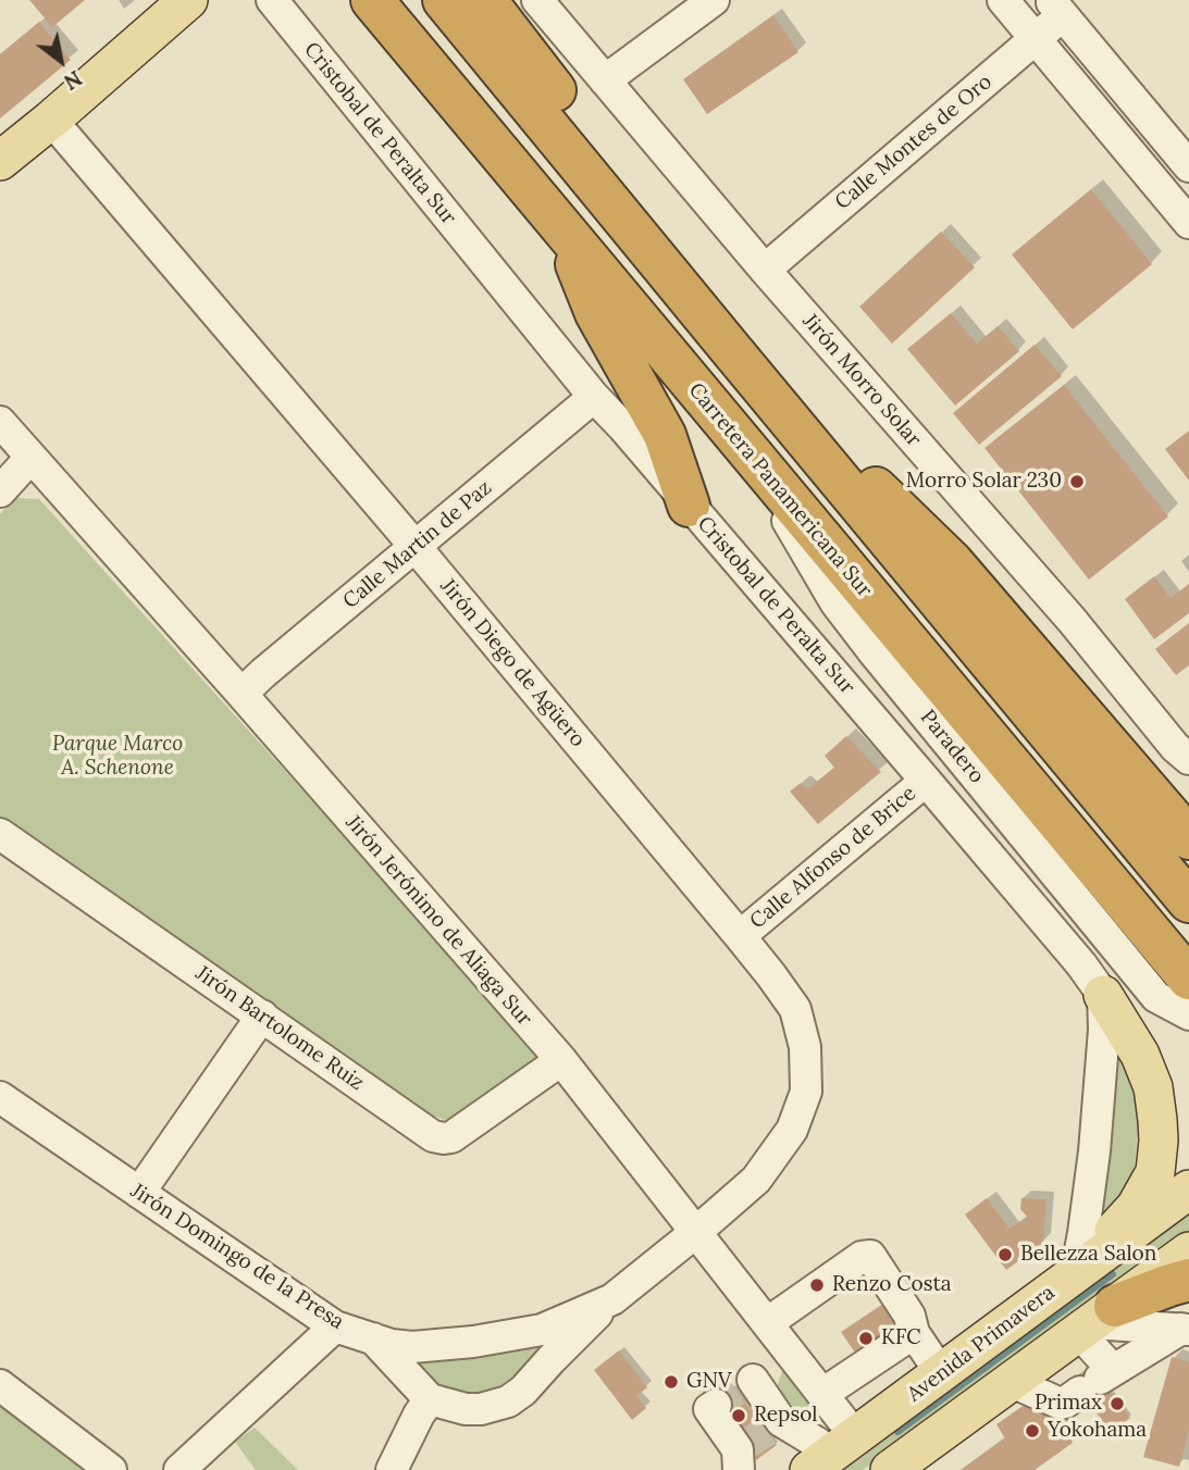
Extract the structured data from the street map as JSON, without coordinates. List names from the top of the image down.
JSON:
{
  "streets": {
    "highway": ["Carretera Panamericana Sur"],
    "main road": ["Avenida Primavera"],
    "street": [
      "Cristobal de Peralta Sur",
      "Calle Montes de Oro",
      "Jirón Morro Solar",
      "Calle Martin de Paz",
      "Jirón Diego de Agüero",
      "Paradero",
      "Calle Alfonso de Brice",
      "Jirón Jerónimo de Aliaga Sur",
      "Jirón Bartolome Ruiz",
      "Jirón Domingo de la Presa"
    ]
  },
  "crossings": [
    ["Cristobal de Peralta Sur", "Calle Martin de Paz"],
    ["Cristobal de Peralta Sur", "Calle Alfonso de Brice"],
    ["Calle Montes de Oro", "Jirón Morro Solar"],
    ["Carretera Panamericana Sur", "Paradero"],
    ["Calle Martin de Paz", "Jirón Diego de Agüero"],
    ["Calle Martin de Paz", "Jirón Jerónimo de Aliaga Sur"],
    ["Jirón Diego de Agüero", "Calle Alfonso de Brice"],
    ["Jirón Diego de Agüero", "Jirón Jerónimo de Aliaga Sur"],
    ["Jirón Diego de Agüero", "Jirón Domingo de la Presa"],
    ["Jirón Jerónimo de Aliaga Sur", "Jirón Bartolome Ruiz"],
    ["Jirón Jerónimo de Aliaga Sur", "Jirón Domingo de la Presa"],
    ["Jirón Jerónimo de Aliaga Sur", "Avenida Primavera"]
  ],
  "parks": ["Parque Marco A. Schenone"],
  "places": [
    "Morro Solar 230",
    "Bellezza Salon",
    "Renzo Costa",
    "KFC",
    "GNV",
    "Primax",
    "Repsol",
    "Yokohama"
  ],
  "north": "bottom right"
}
